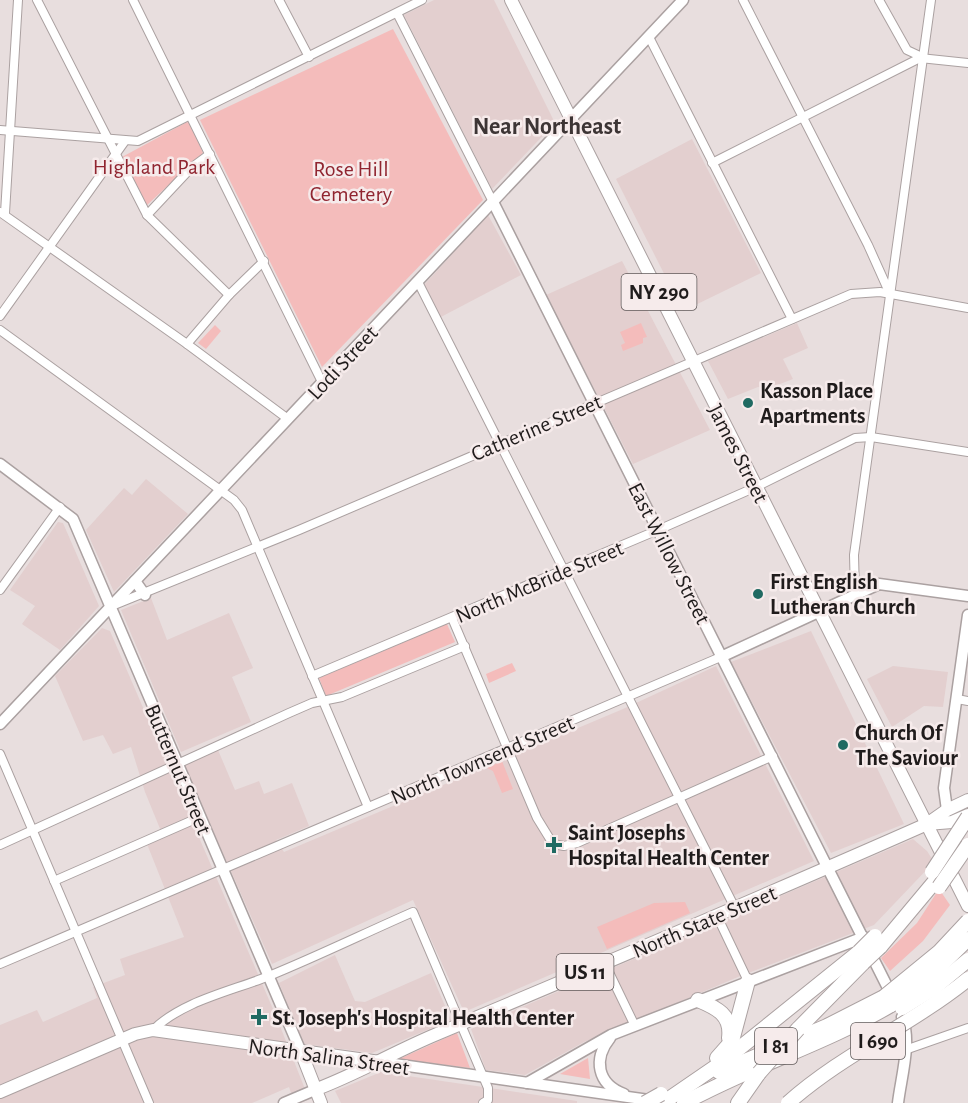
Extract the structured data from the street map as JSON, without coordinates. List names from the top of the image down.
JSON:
{
  "streets": {
    "highway": ["I 690", "I 81"],
    "main road": [
      "NY 290",
      "James Street",
      "Butternut Street",
      "North State Street",
      "US 11",
      "North Salina Street"
    ],
    "street": [
      "Lodi Street",
      "Catherine Street",
      "East Willow Street",
      "North McBride Street",
      "North Townsend Street"
    ]
  },
  "crossings": [
    ["Lodi Street", "Catherine Street"],
    ["Lodi Street", "James Street"],
    ["Lodi Street", "East Willow Street"],
    ["Lodi Street", "Butternut Street"],
    ["Catherine Street", "James Street"],
    ["Catherine Street", "East Willow Street"],
    ["Catherine Street", "Butternut Street"],
    ["James Street", "North McBride Street"],
    ["James Street", "North Townsend Street"],
    ["James Street", "North State Street"],
    ["East Willow Street", "North McBride Street"],
    ["East Willow Street", "North Townsend Street"],
    ["East Willow Street", "North State Street"],
    ["North McBride Street", "Butternut Street"],
    ["North Townsend Street", "Butternut Street"],
    ["Butternut Street", "North State Street"],
    ["Butternut Street", "North Salina Street"],
    ["North State Street", "North Salina Street"]
  ],
  "districts": ["Near Northeast"],
  "parks": ["Highland Park", "Rose Hill Cemetery"],
  "places": {
    "other": ["Kasson Place Apartments", "First English Lutheran Church", "Church Of The Saviour"],
    "health": ["Saint Josephs Hospital Health Center", "St. Joseph's Hospital Health Center"]
  }
}
